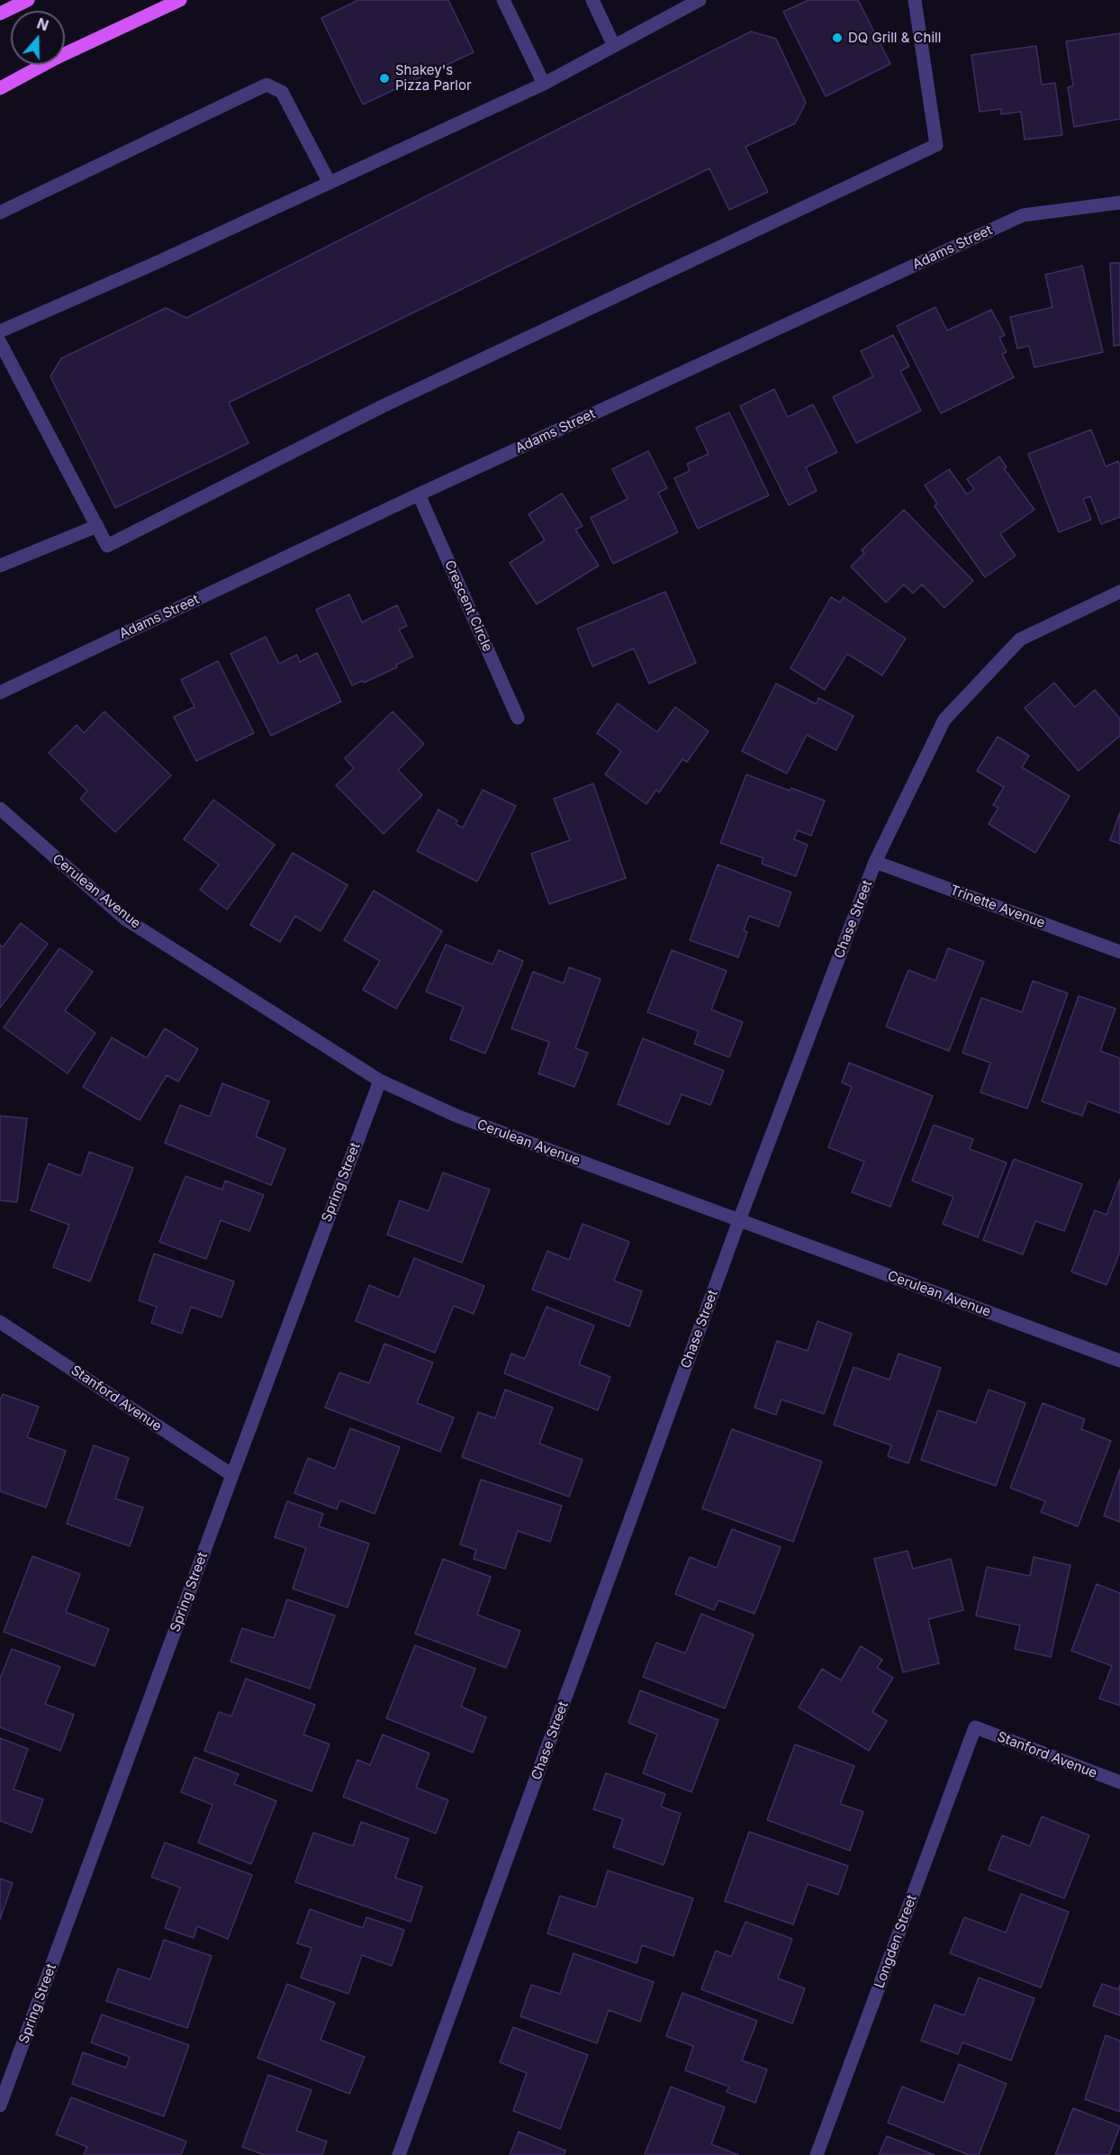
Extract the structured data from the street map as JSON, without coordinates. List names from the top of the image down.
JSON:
{
  "streets": {
    "street": [
      "Adams Street",
      "Crescent Circle",
      "Cerulean Avenue",
      "Trinette Avenue",
      "Chase Street",
      "Spring Street",
      "Stanford Avenue",
      "Longden Street"
    ]
  },
  "crossings": [
    ["Adams Street", "Crescent Circle"],
    ["Cerulean Avenue", "Chase Street"],
    ["Cerulean Avenue", "Spring Street"],
    ["Trinette Avenue", "Chase Street"],
    ["Spring Street", "Stanford Avenue"],
    ["Stanford Avenue", "Longden Street"]
  ],
  "places": ["DQ Grill & Chill", "Shakey's Pizza Parlor"],
  "north": "top"
}
